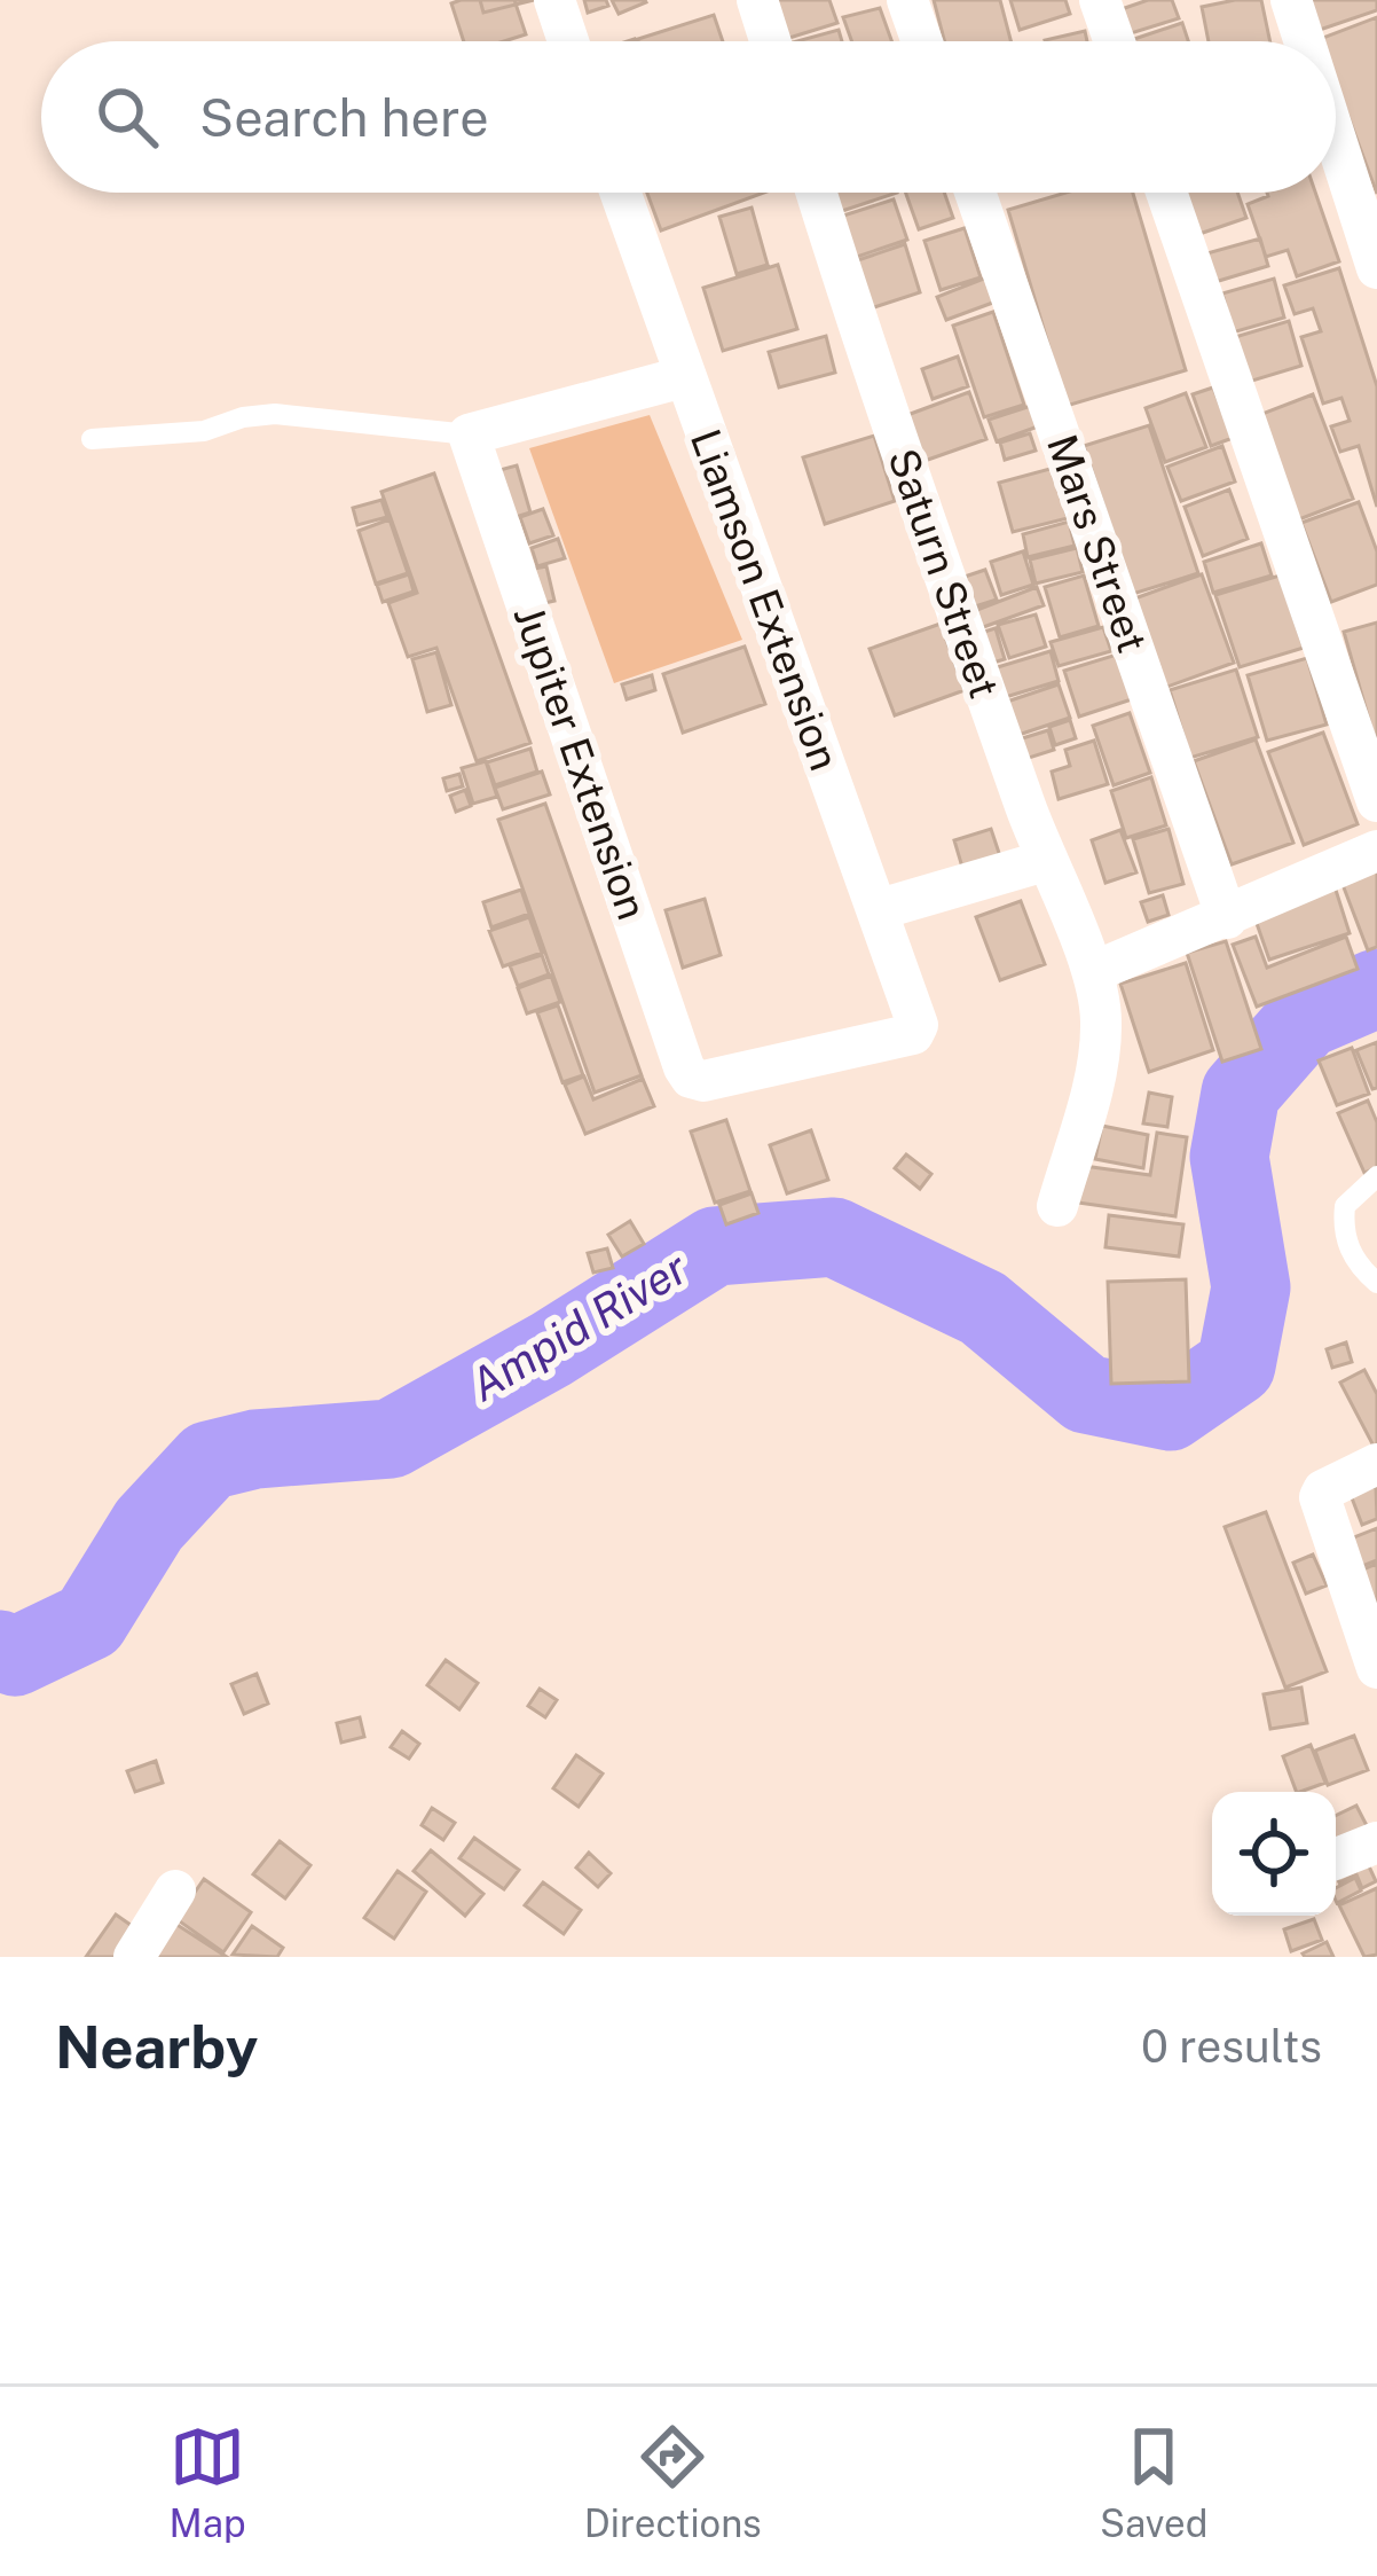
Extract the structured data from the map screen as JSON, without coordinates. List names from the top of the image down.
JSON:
{
  "streets": {
    "street": [
      "Mars Street",
      "Saturn Street",
      "Liamson Extension",
      "Jupiter Extension"
    ]
  },
  "crossings": [
    ["Liamson Extension", "Jupiter Extension"]
  ],
  "water": ["Ampid River"],
  "page": {
    "search": "Search here",
    "heading": ["Nearby", "0 results"],
    "nav": ["Map", "Directions", "Saved"]
  }
}
